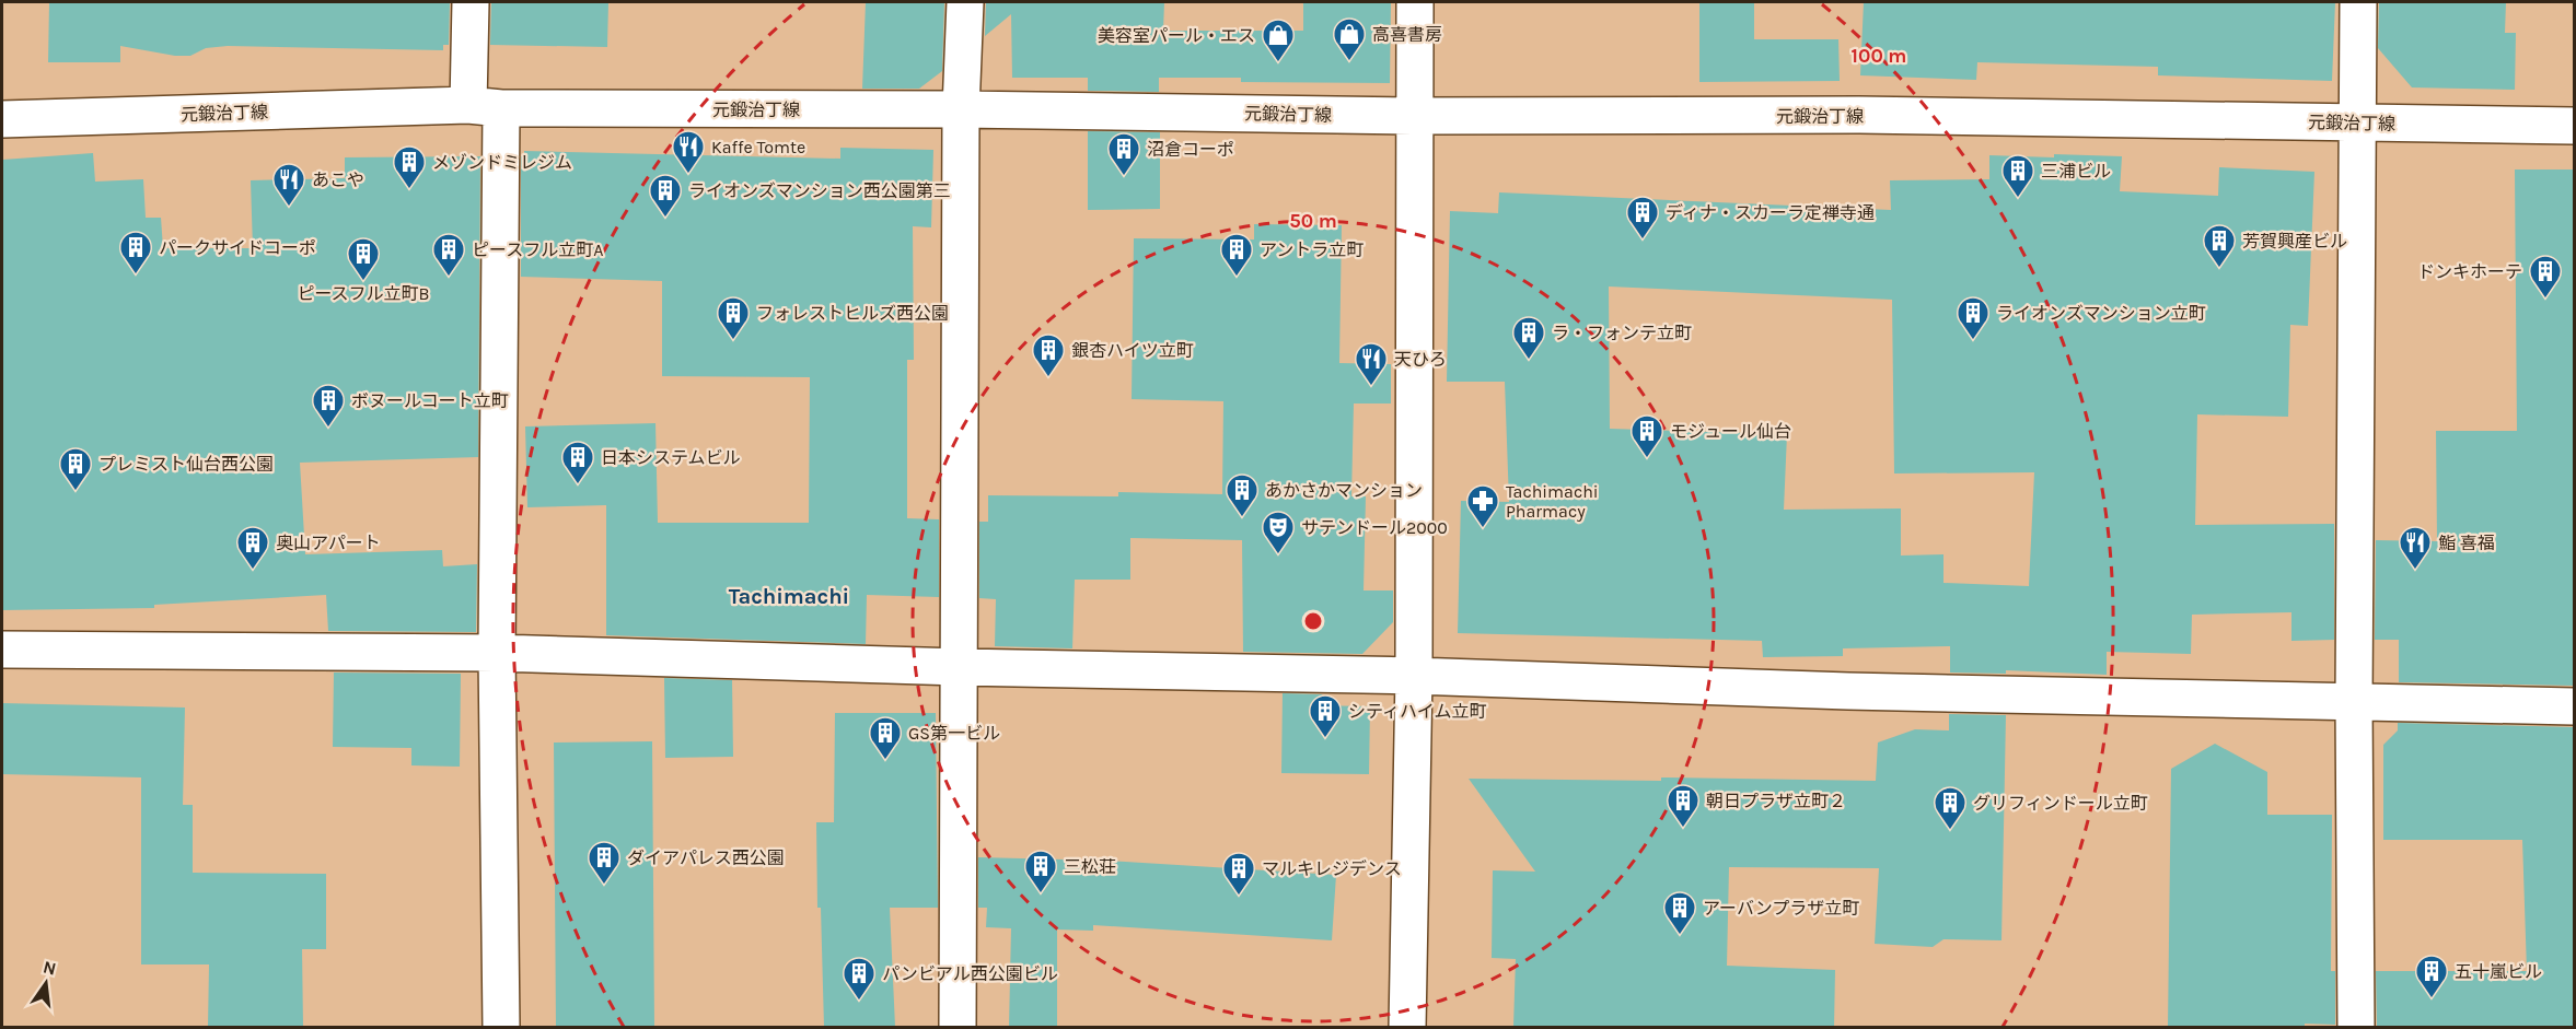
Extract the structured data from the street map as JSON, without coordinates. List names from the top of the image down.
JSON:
{
  "streets": {
    "street": ["元鍛治丁線"]
  },
  "districts": ["Tachimachi"],
  "places": {
    "shop": ["高喜書房", "美容室パール・エス"],
    "restaurant": [
      "Kaffe Tomte",
      "あこや",
      "天ひろ",
      "鮨 喜福"
    ],
    "building": [
      "沼倉コーポ",
      "メゾンドミレジム",
      "三浦ビル",
      "ライオンズマンション西公園第三",
      "ディナ・スカーラ定禅寺通",
      "芳賀興産ビル",
      "パークサイドコーポ",
      "ピースフル立町A",
      "アントラ立町",
      "ピースフル立町B",
      "ドンキホーテ",
      "フォレストヒルズ西公園",
      "ライオンズマンション立町",
      "ラ・フォンテ立町",
      "銀杏ハイツ立町",
      "ボヌールコート立町",
      "モジュール仙台",
      "日本システムビル",
      "プレミスト仙台西公園",
      "あかさかマンション",
      "奥山アパート",
      "シティハイム立町",
      "GS第一ビル",
      "朝日プラザ立町２",
      "グリフィンドール立町",
      "ダイアパレス西公園",
      "三松荘",
      "マルキレジデンス",
      "アーバンプラザ立町",
      "五十嵐ビル",
      "パンビアル西公園ビル"
    ],
    "pharmacy": ["Tachimachi Pharmacy"],
    "theatre": ["サテンドール2000"]
  },
  "north": "top",
  "rings": ["100 m", "50 m"]
}
